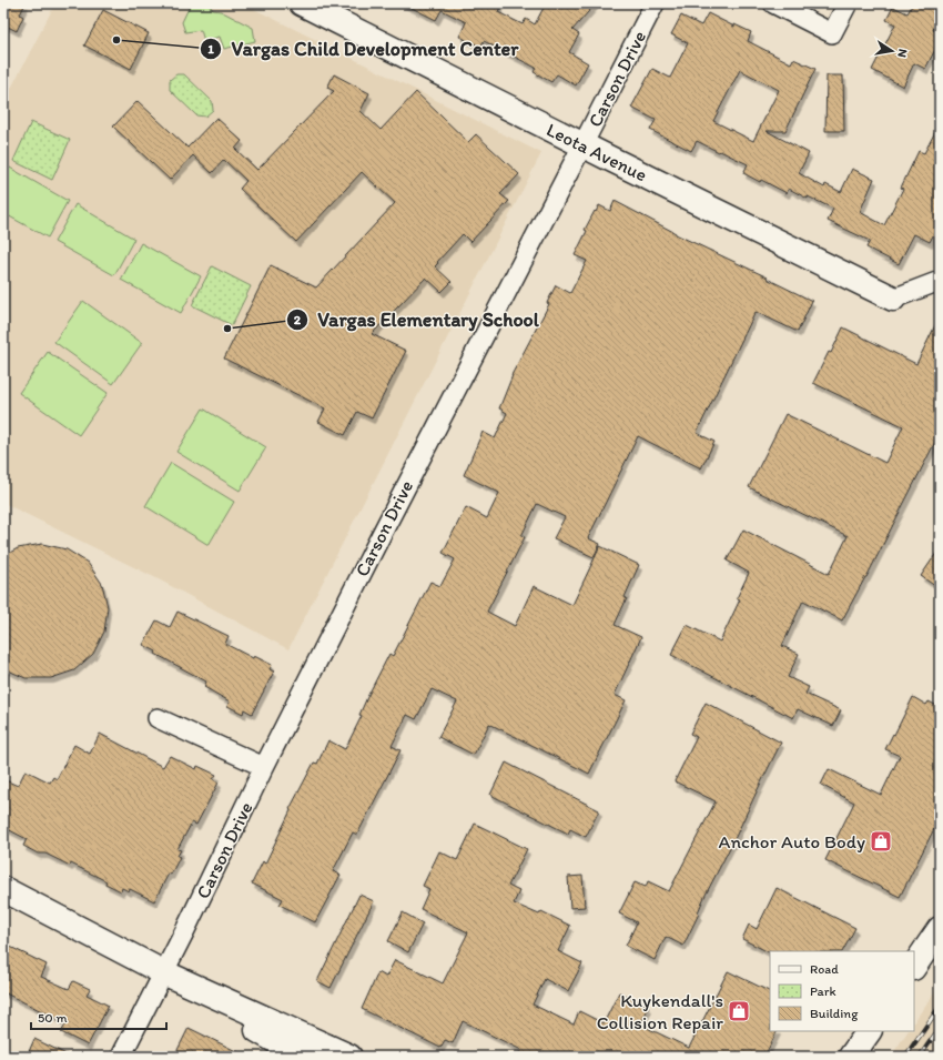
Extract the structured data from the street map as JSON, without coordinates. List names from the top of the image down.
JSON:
{
  "streets": {
    "street": ["Carson Drive", "Leota Avenue"]
  },
  "crossings": [
    ["Carson Drive", "Leota Avenue"]
  ],
  "places": {
    "other": ["Vargas Child Development Center", "Vargas Elementary School"],
    "shop": ["Anchor Auto Body", "Kuykendall's Collision Repair"]
  },
  "legend": ["Road", "Park", "Building"],
  "scale_bar": "50 m",
  "north": "right"
}
